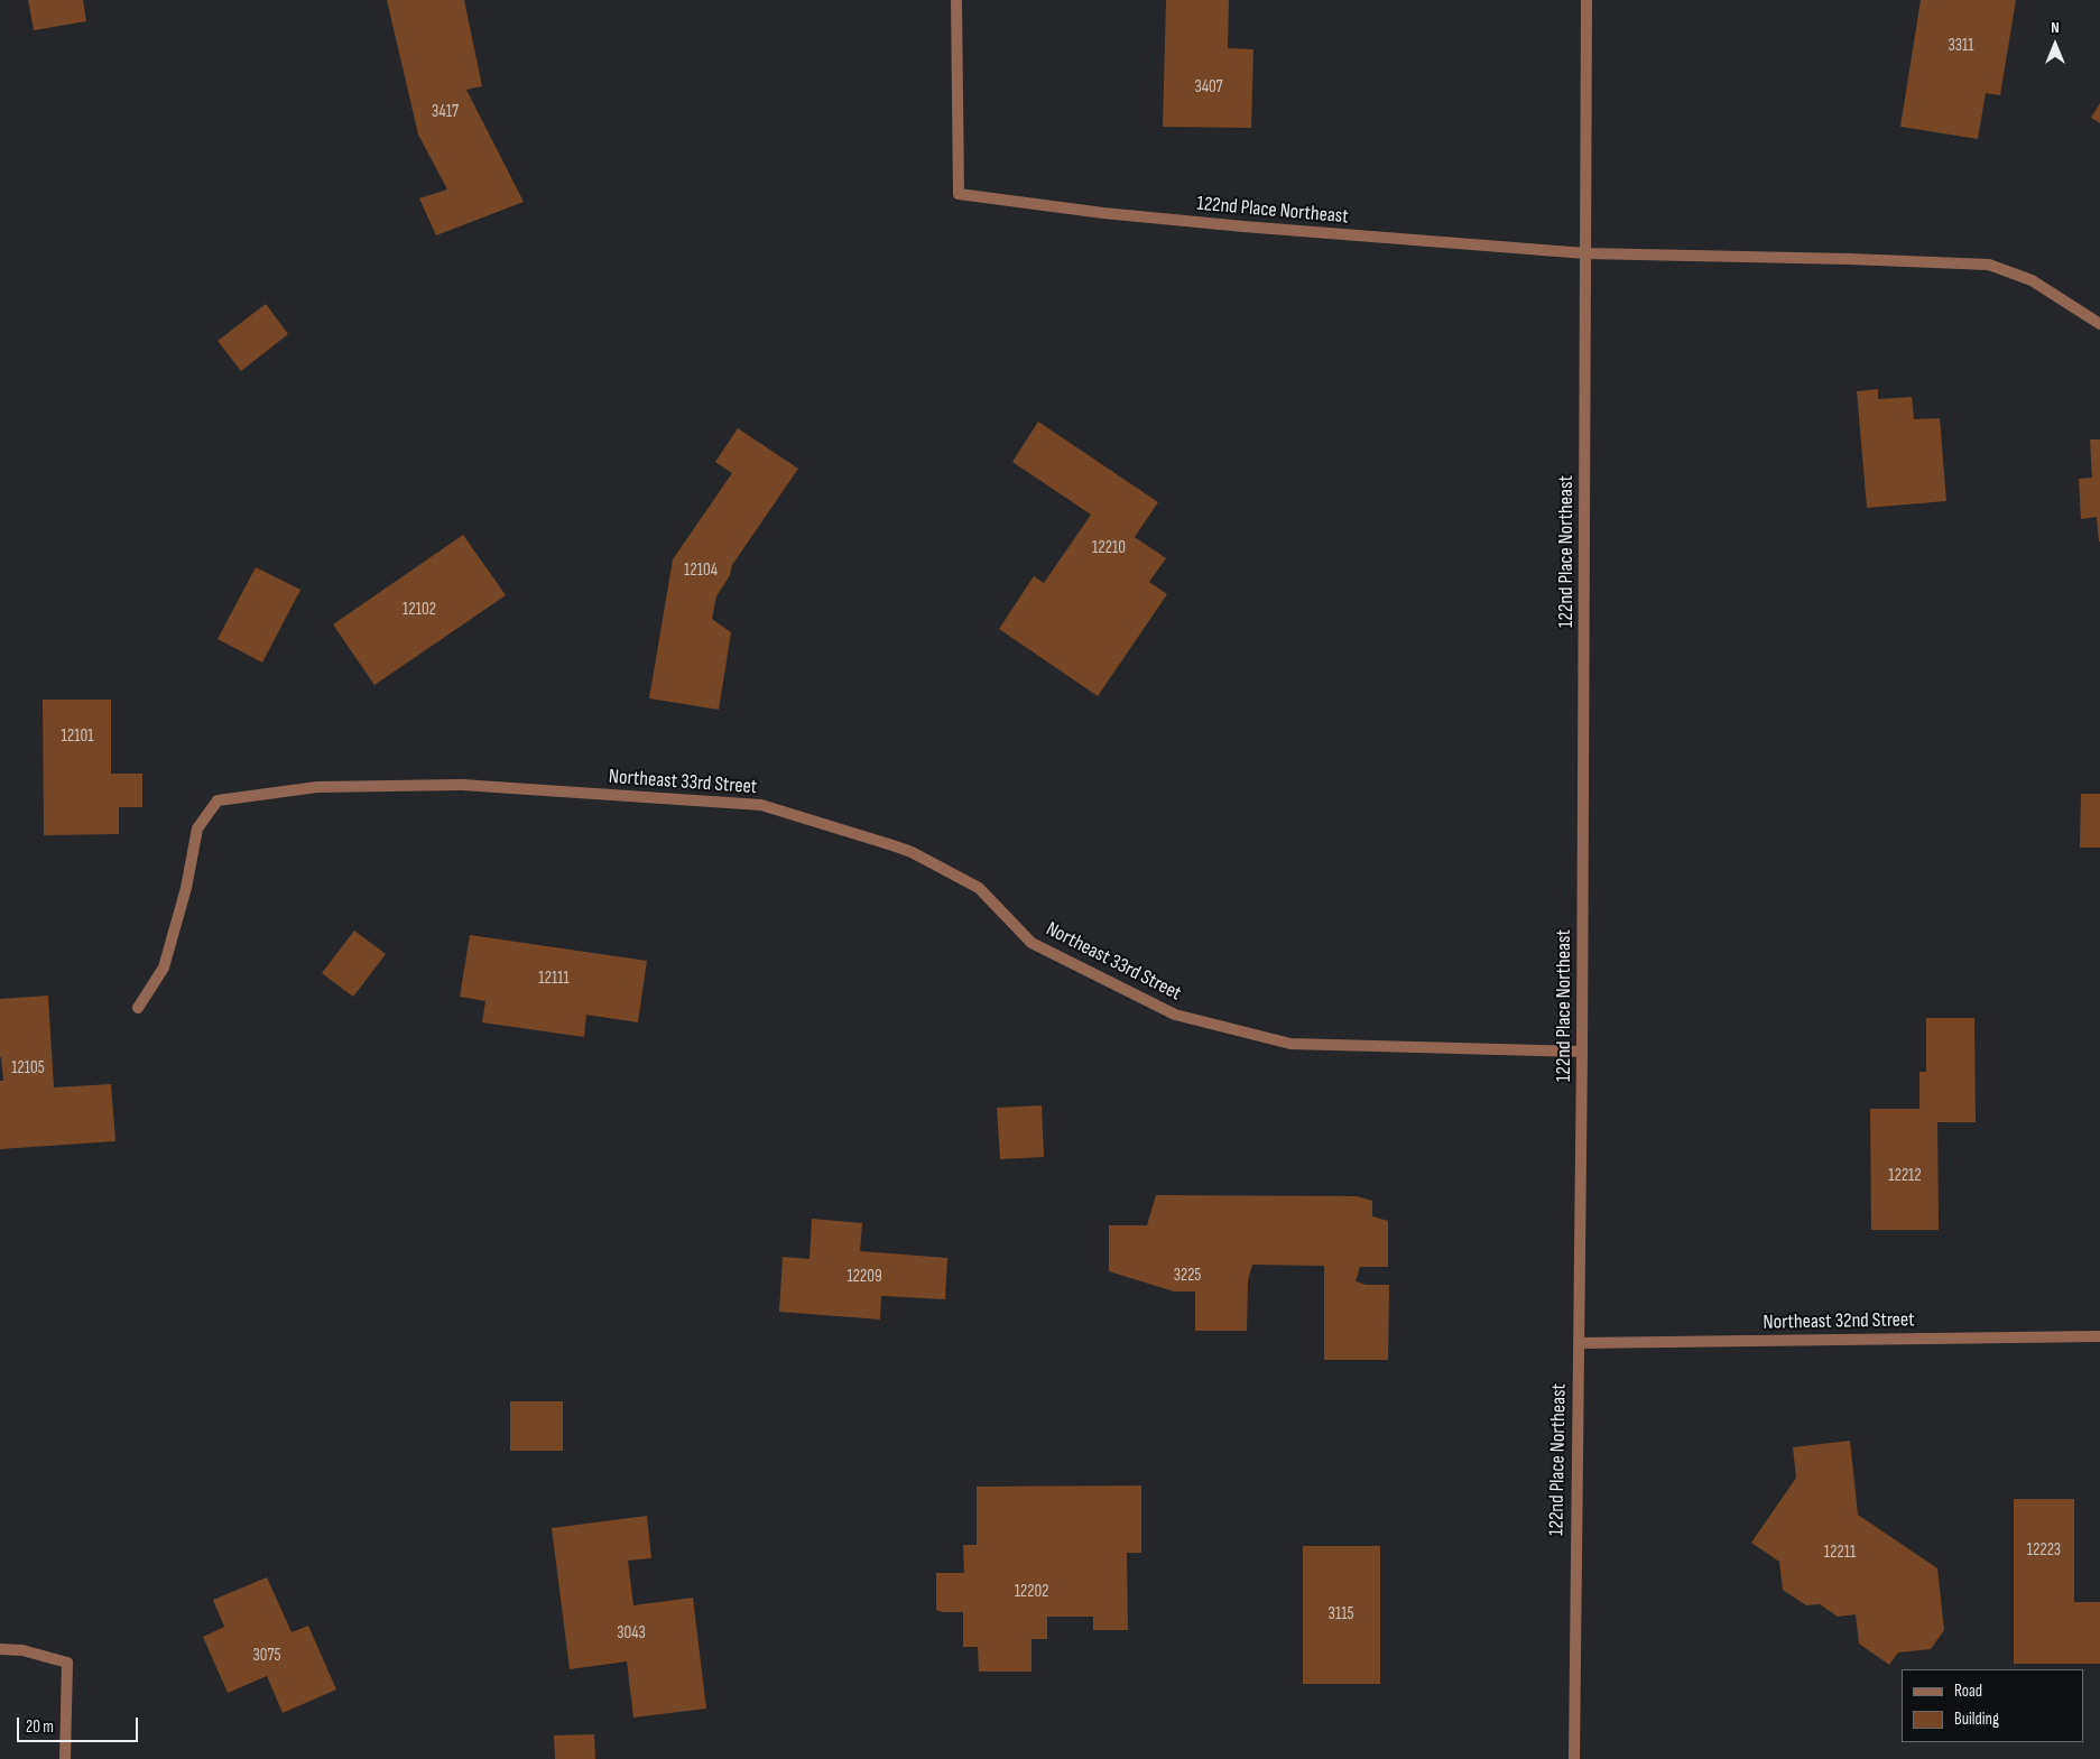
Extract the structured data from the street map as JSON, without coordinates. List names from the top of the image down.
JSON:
{
  "streets": {
    "street": ["122nd Place Northeast", "Northeast 33rd Street", "Northeast 32nd Street"]
  },
  "crossings": [
    ["122nd Place Northeast", "Northeast 33rd Street"],
    ["122nd Place Northeast", "Northeast 32nd Street"]
  ],
  "house_numbers": [
    "3311",
    "3407",
    "3417",
    "12210",
    "12104",
    "12102",
    "12101",
    "12111",
    "12105",
    "12212",
    "3225",
    "12209",
    "12223",
    "12211",
    "12202",
    "3115",
    "3043",
    "3075"
  ],
  "legend": ["Road", "Building"],
  "scale_bar": "20 m",
  "north": "top"
}
